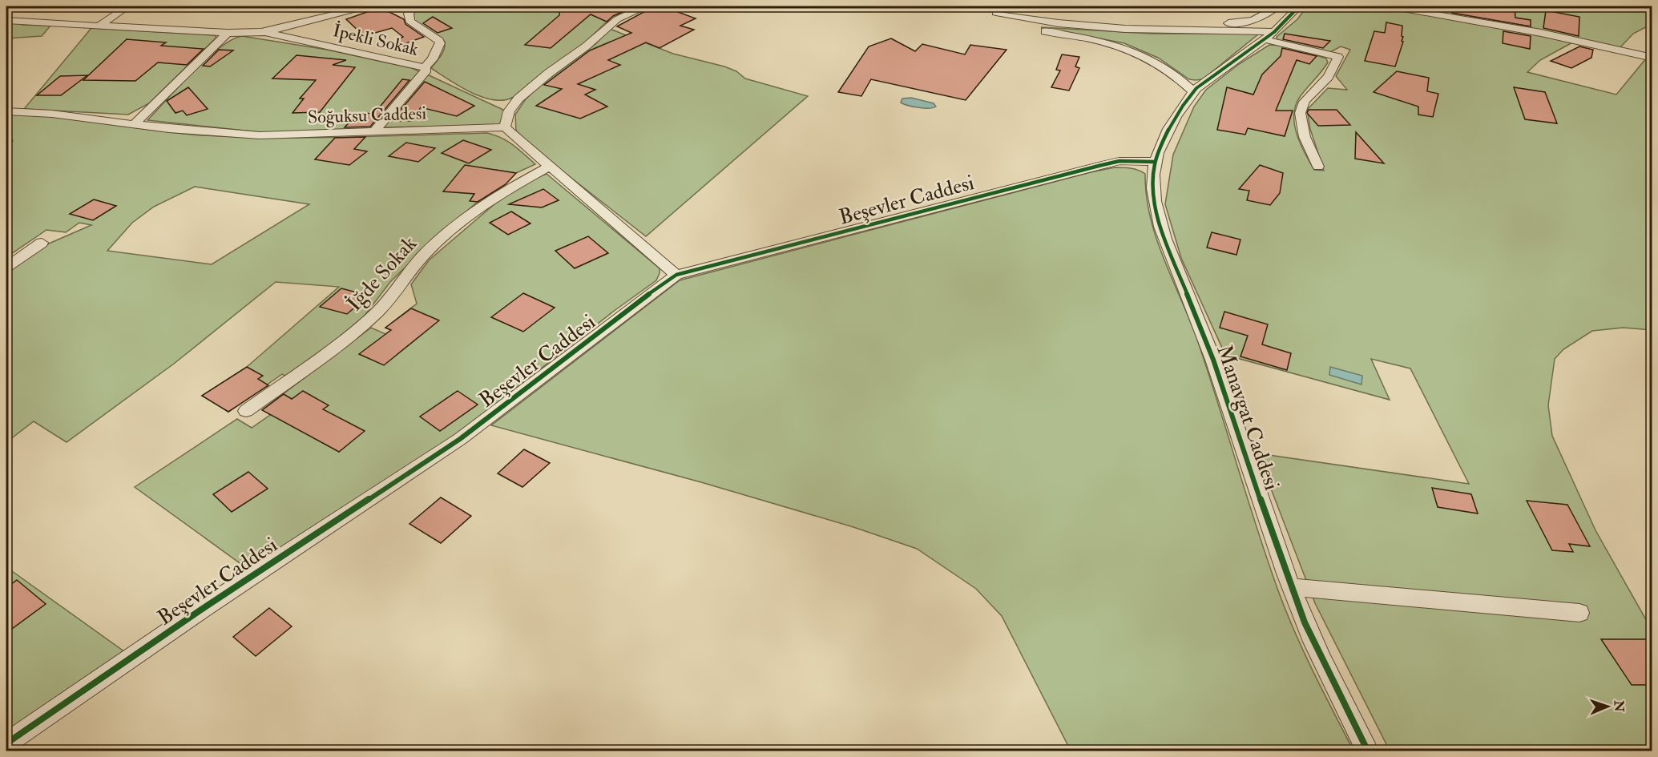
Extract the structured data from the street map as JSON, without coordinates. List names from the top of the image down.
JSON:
{
  "streets": {
    "street": [
      "İpekli Sokak",
      "Soğuksu Caddesi",
      "Beşevler Caddesi",
      "İğde Sokak",
      "Manavgat Caddesi"
    ]
  },
  "crossings": [
    ["Beşevler Caddesi", "Manavgat Caddesi"]
  ],
  "north": "right"
}
